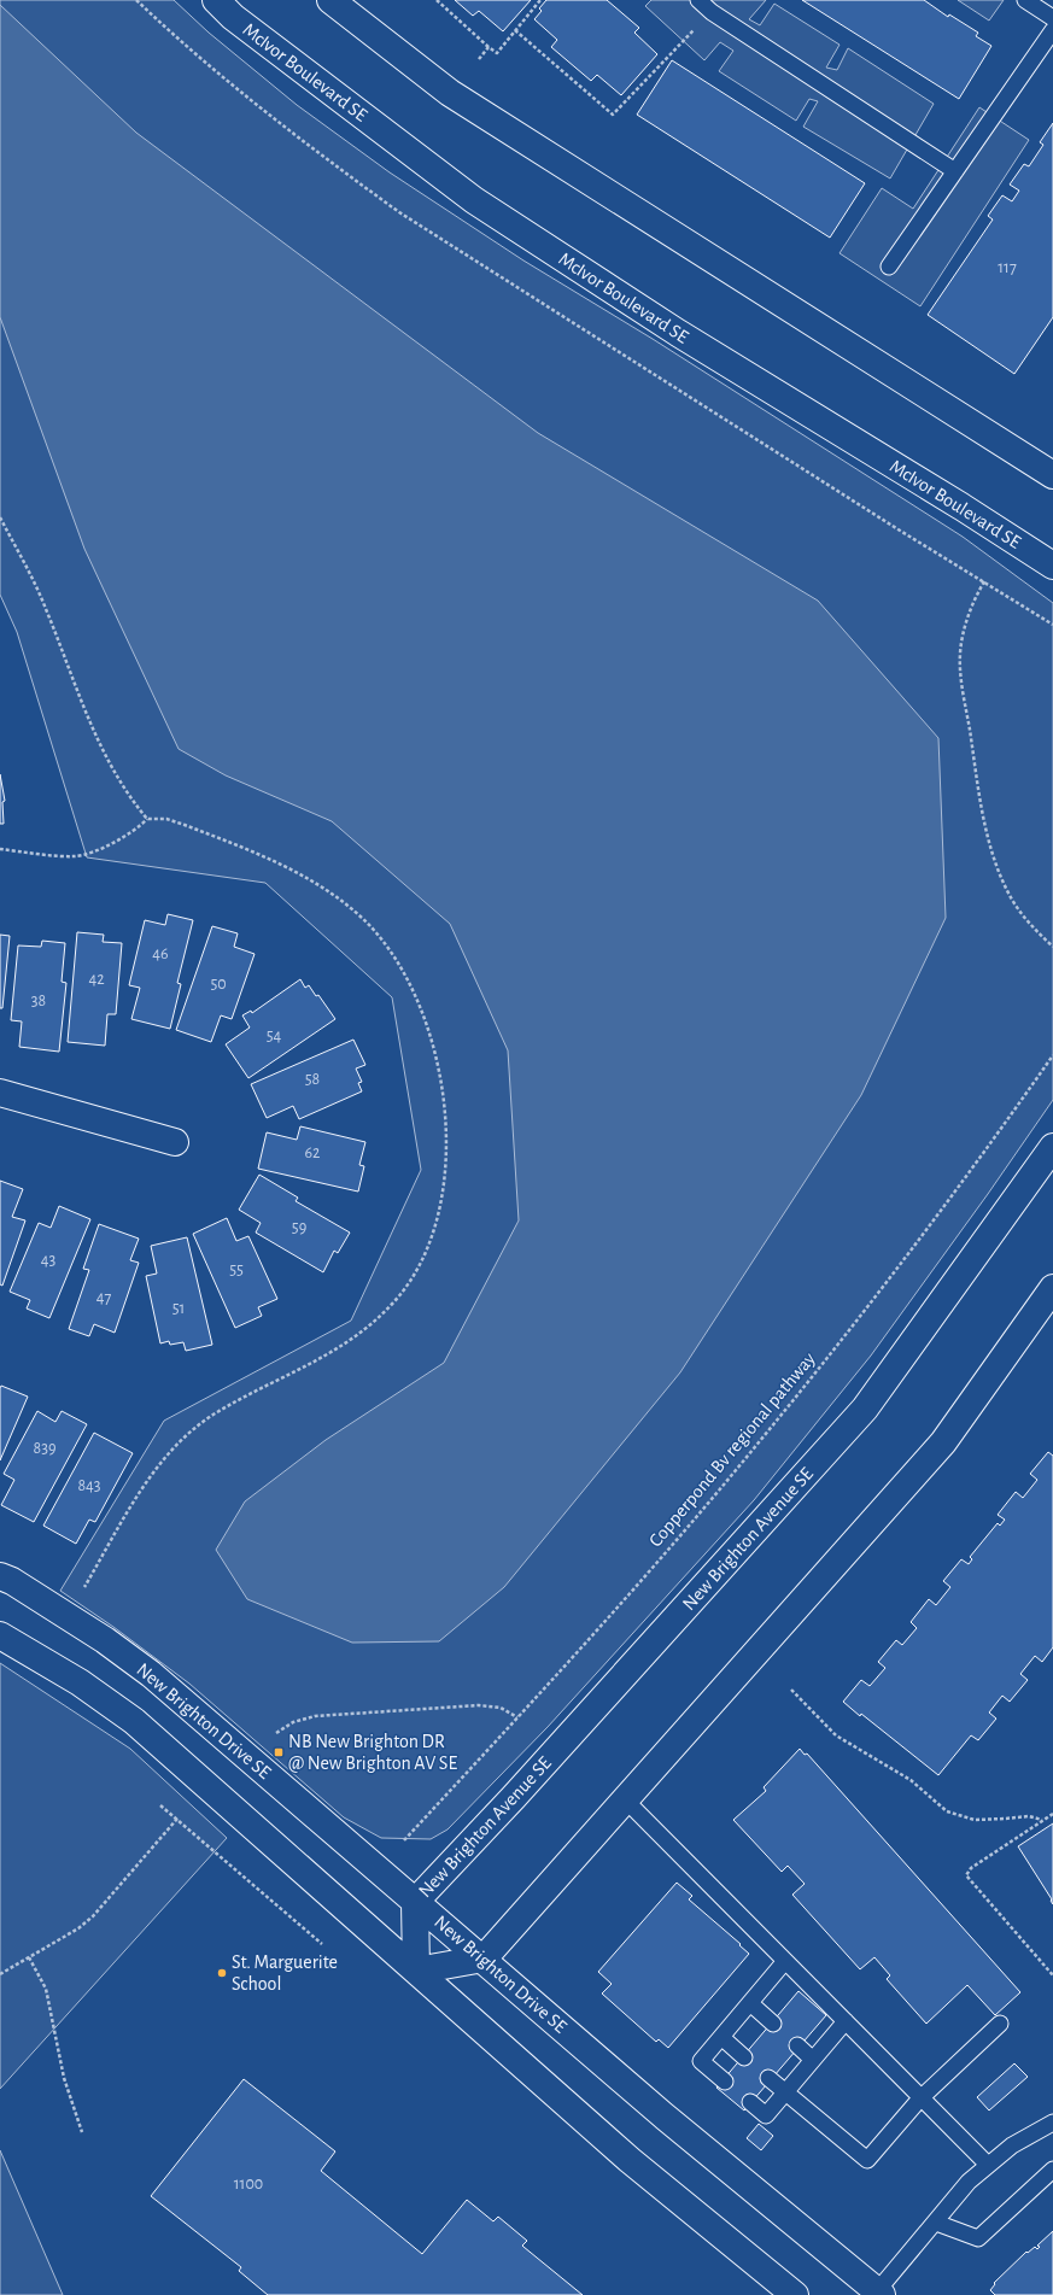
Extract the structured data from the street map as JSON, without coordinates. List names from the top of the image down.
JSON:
{
  "streets": {
    "street": ["McIvor Boulevard SE", "New Brighton Avenue SE", "New Brighton Drive SE"],
    "path": ["Copperpond Bv regional pathway"]
  },
  "crossings": [
    ["New Brighton Avenue SE", "New Brighton Drive SE"]
  ],
  "places": {
    "transit": ["NB New Brighton DR @ New Brighton AV SE"],
    "other": ["St. Marguerite School"]
  },
  "house_numbers": [
    "117",
    "46",
    "42",
    "50",
    "38",
    "54",
    "58",
    "62",
    "59",
    "43",
    "55",
    "47",
    "51",
    "839",
    "843",
    "1100"
  ]
}
